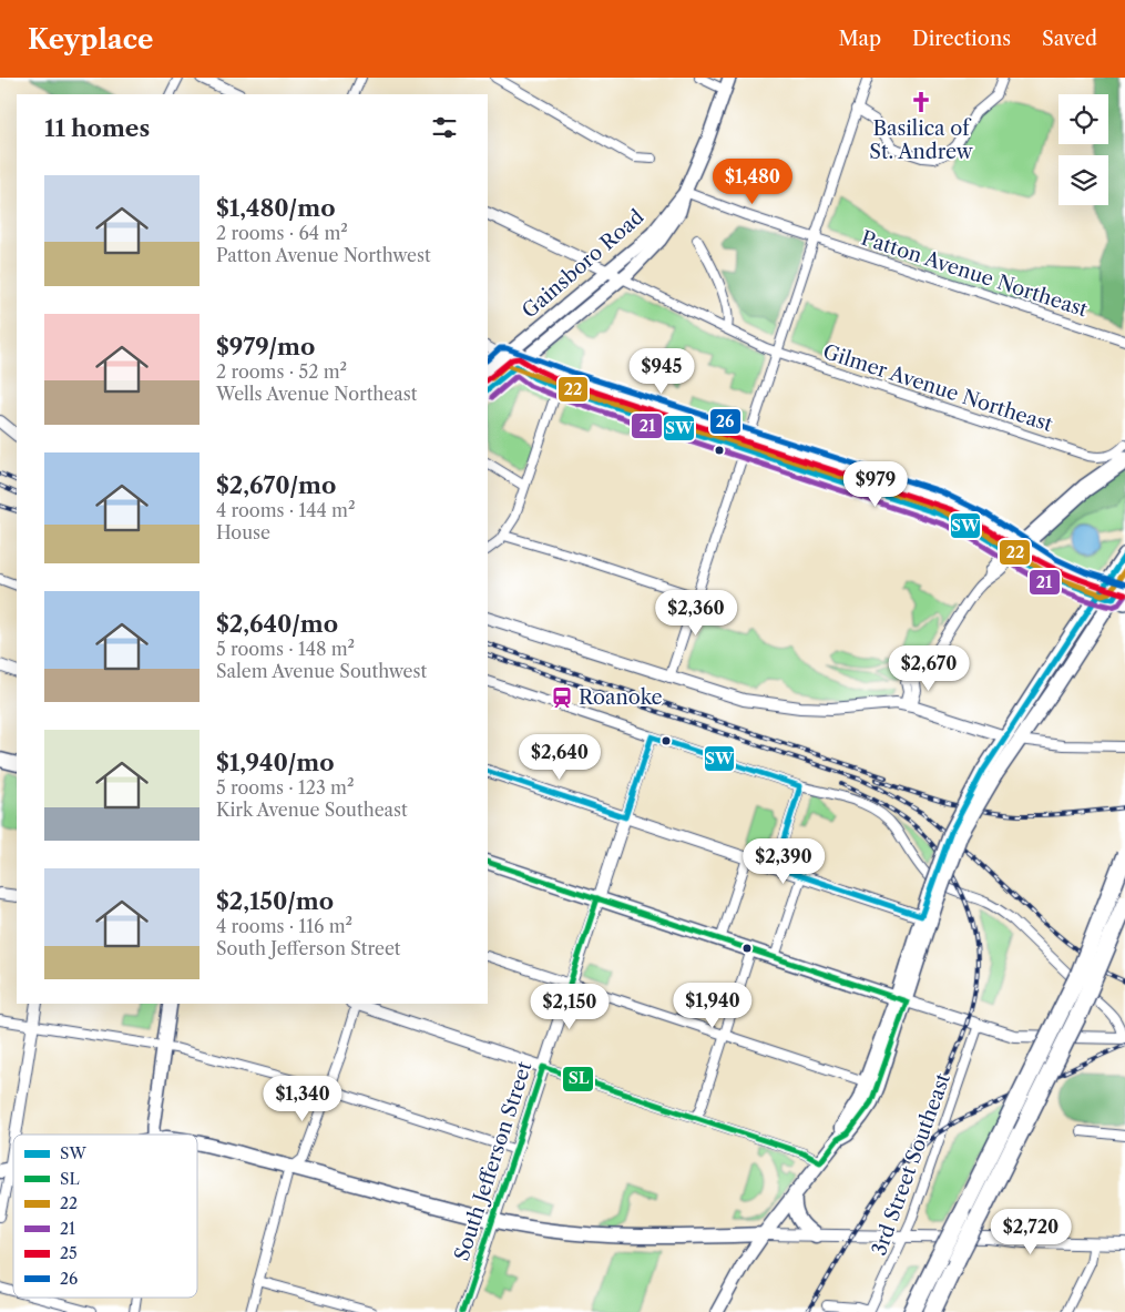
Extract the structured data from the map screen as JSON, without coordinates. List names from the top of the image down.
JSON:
{
  "streets": {
    "main road": ["Gainsboro Road"],
    "street": [
      "Patton Avenue Northeast",
      "Gilmer Avenue Northeast",
      "South Jefferson Street",
      "3rd Street Southeast"
    ]
  },
  "crossings": [
    ["Gainsboro Road", "Patton Avenue Northeast"],
    ["Gainsboro Road", "Gilmer Avenue Northeast"]
  ],
  "places": {
    "church": ["Basilica of St. Andrew"],
    "station": ["Roanoke"]
  },
  "lines": [
    "transit line 26",
    "transit line 25",
    "transit line 22",
    "transit line SW",
    "transit line 21",
    "transit line SL"
  ],
  "legend": [
    "SW",
    "SL",
    "22",
    "21",
    "25",
    "26"
  ],
  "page": {
    "header": "Keyplace",
    "nav": ["Map", "Directions", "Saved"],
    "heading": "11 homes",
    "price": [
      "$1,480",
      "$945",
      "$979",
      "$2,360",
      "$2,670",
      "$2,640",
      "$2,390",
      "$1,940",
      "$2,150",
      "$1,340",
      "$2,720"
    ],
    "list": [
      {
        "name": "$1,480/mo",
        "note": "2 rooms · 64 m² · Patton Avenue Northwest"
      },
      {
        "name": "$979/mo",
        "note": "2 rooms · 52 m² · Wells Avenue Northeast"
      },
      {
        "name": "$2,670/mo",
        "note": "4 rooms · 144 m² · House"
      },
      {
        "name": "$2,640/mo",
        "note": "5 rooms · 148 m² · Salem Avenue Southwest"
      },
      {
        "name": "$1,940/mo",
        "note": "5 rooms · 123 m² · Kirk Avenue Southeast"
      },
      {
        "name": "$2,150/mo",
        "note": "4 rooms · 116 m² · South Jefferson Street"
      }
    ]
  }
}
